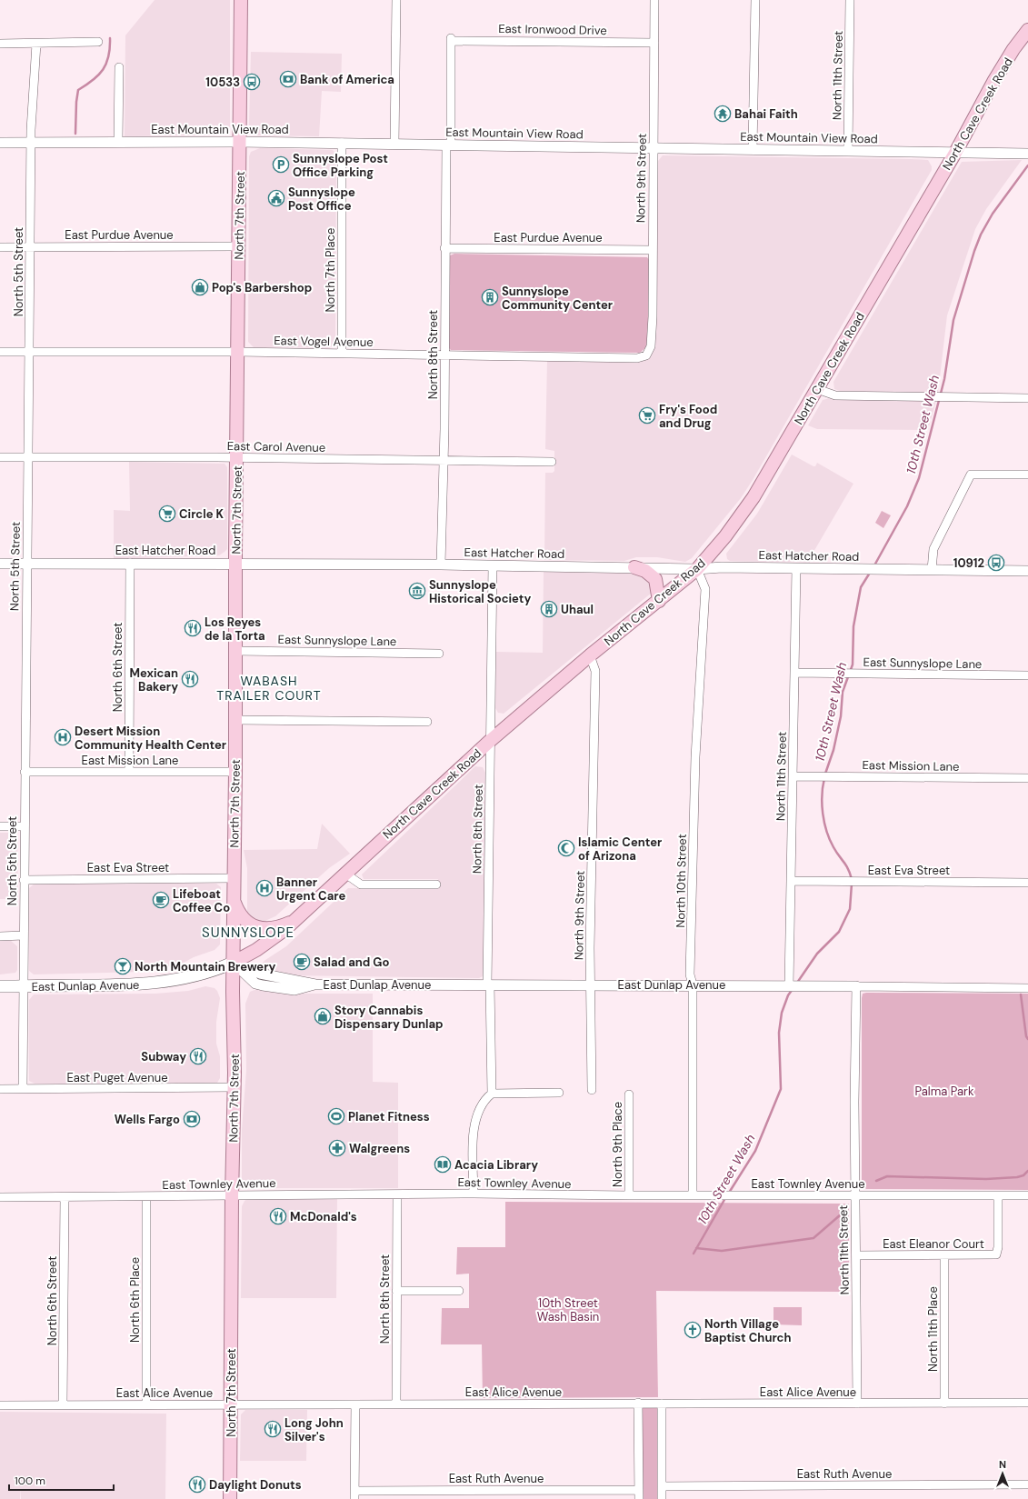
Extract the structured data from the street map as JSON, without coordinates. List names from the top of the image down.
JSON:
{
  "streets": {
    "main road": ["North Cave Creek Road", "North 7th Street", "East Dunlap Avenue"],
    "street": [
      "East Ironwood Drive",
      "North 11th Street",
      "East Mountain View Road",
      "North 9th Street",
      "East Purdue Avenue",
      "North 7th Place",
      "North 5th Street",
      "East Vogel Avenue",
      "North 8th Street",
      "East Carol Avenue",
      "East Hatcher Road",
      "East Sunnyslope Lane",
      "North 6th Street",
      "East Mission Lane",
      "East Eva Street",
      "North 10th Street",
      "East Puget Avenue",
      "North 9th Place",
      "East Townley Avenue",
      "East Eleanor Court",
      "North 6th Place",
      "North 11th Place",
      "East Alice Avenue",
      "East Ruth Avenue"
    ]
  },
  "crossings": [
    ["East Ironwood Drive", "North 9th Street"],
    ["East Ironwood Drive", "North 8th Street"],
    ["North 11th Street", "East Mountain View Road"],
    ["North 11th Street", "East Hatcher Road"],
    ["North 11th Street", "East Sunnyslope Lane"],
    ["North 11th Street", "East Mission Lane"],
    ["North 11th Street", "East Eva Street"],
    ["North 11th Street", "East Dunlap Avenue"],
    ["North 11th Street", "East Townley Avenue"],
    ["North 11th Street", "East Eleanor Court"],
    ["North 11th Street", "East Alice Avenue"],
    ["North Cave Creek Road", "East Mountain View Road"],
    ["North Cave Creek Road", "North 9th Street"],
    ["North Cave Creek Road", "North 7th Street"],
    ["North Cave Creek Road", "North 8th Street"],
    ["North Cave Creek Road", "East Hatcher Road"],
    ["North Cave Creek Road", "North 10th Street"],
    ["North Cave Creek Road", "East Dunlap Avenue"],
    ["East Mountain View Road", "North 9th Street"],
    ["East Mountain View Road", "North 7th Street"],
    ["East Mountain View Road", "North 7th Place"],
    ["East Mountain View Road", "North 5th Street"],
    ["East Mountain View Road", "North 8th Street"],
    ["North 9th Street", "East Purdue Avenue"],
    ["North 9th Street", "East Vogel Avenue"],
    ["North 9th Street", "East Dunlap Avenue"],
    ["North 7th Street", "East Purdue Avenue"],
    ["North 7th Street", "East Vogel Avenue"],
    ["North 7th Street", "East Carol Avenue"],
    ["North 7th Street", "East Hatcher Road"],
    ["North 7th Street", "East Sunnyslope Lane"],
    ["North 7th Street", "East Mission Lane"],
    ["North 7th Street", "East Eva Street"],
    ["North 7th Street", "East Dunlap Avenue"],
    ["North 7th Street", "East Puget Avenue"],
    ["North 7th Street", "East Townley Avenue"],
    ["North 7th Street", "East Alice Avenue"],
    ["East Purdue Avenue", "North 5th Street"],
    ["East Purdue Avenue", "North 8th Street"],
    ["North 7th Place", "East Vogel Avenue"],
    ["North 5th Street", "East Vogel Avenue"],
    ["North 5th Street", "East Carol Avenue"],
    ["North 5th Street", "East Hatcher Road"],
    ["North 5th Street", "East Mission Lane"],
    ["North 5th Street", "East Eva Street"],
    ["North 5th Street", "East Dunlap Avenue"],
    ["North 5th Street", "East Puget Avenue"],
    ["East Vogel Avenue", "North 8th Street"],
    ["North 8th Street", "East Carol Avenue"],
    ["North 8th Street", "East Hatcher Road"],
    ["North 8th Street", "East Dunlap Avenue"],
    ["North 8th Street", "East Townley Avenue"],
    ["North 8th Street", "East Alice Avenue"],
    ["East Hatcher Road", "North 6th Street"],
    ["East Hatcher Road", "North 10th Street"],
    ["North 6th Street", "East Mission Lane"],
    ["North 6th Street", "East Townley Avenue"],
    ["North 6th Street", "East Alice Avenue"],
    ["North 10th Street", "East Dunlap Avenue"],
    ["North 10th Street", "East Townley Avenue"],
    ["North 9th Place", "East Townley Avenue"],
    ["East Townley Avenue", "East Eleanor Court"],
    ["East Townley Avenue", "North 6th Place"],
    ["East Eleanor Court", "North 11th Place"],
    ["North 6th Place", "East Alice Avenue"],
    ["North 11th Place", "East Alice Avenue"]
  ],
  "districts": ["WABASH TRAILER COURT", "SUNNYSLOPE"],
  "water": ["10th Street Wash"],
  "parks": ["Palma Park", "10th Street Wash Basin"],
  "places": {
    "bank": ["Bank of America", "Wells Fargo"],
    "bus stop": ["10533", "10912"],
    "temple": ["Bahai Faith"],
    "parking": ["Sunnyslope Post Office Parking"],
    "public building": ["Sunnyslope Post Office"],
    "shop": ["Pop's Barbershop", "Story Cannabis Dispensary Dunlap"],
    "building": ["Sunnyslope Community Center", "Uhaul"],
    "supermarket": ["Fry's Food and Drug", "Circle K"],
    "museum": ["Sunnyslope Historical Society"],
    "restaurant": [
      "Los Reyes de la Torta",
      "Mexican Bakery",
      "Subway",
      "McDonald's",
      "Long John Silver's",
      "Daylight Donuts"
    ],
    "hospital": ["Desert Mission Community Health Center", "Banner Urgent Care"],
    "mosque": ["Islamic Center of Arizona"],
    "cafe": ["Lifeboat Coffee Co", "Salad and Go"],
    "bar": ["North Mountain Brewery"],
    "sports": ["Planet Fitness"],
    "pharmacy": ["Walgreens"],
    "library": ["Acacia Library"],
    "church": ["North Village Baptist Church"]
  },
  "scale_bar": "100 m",
  "north": "top"
}
